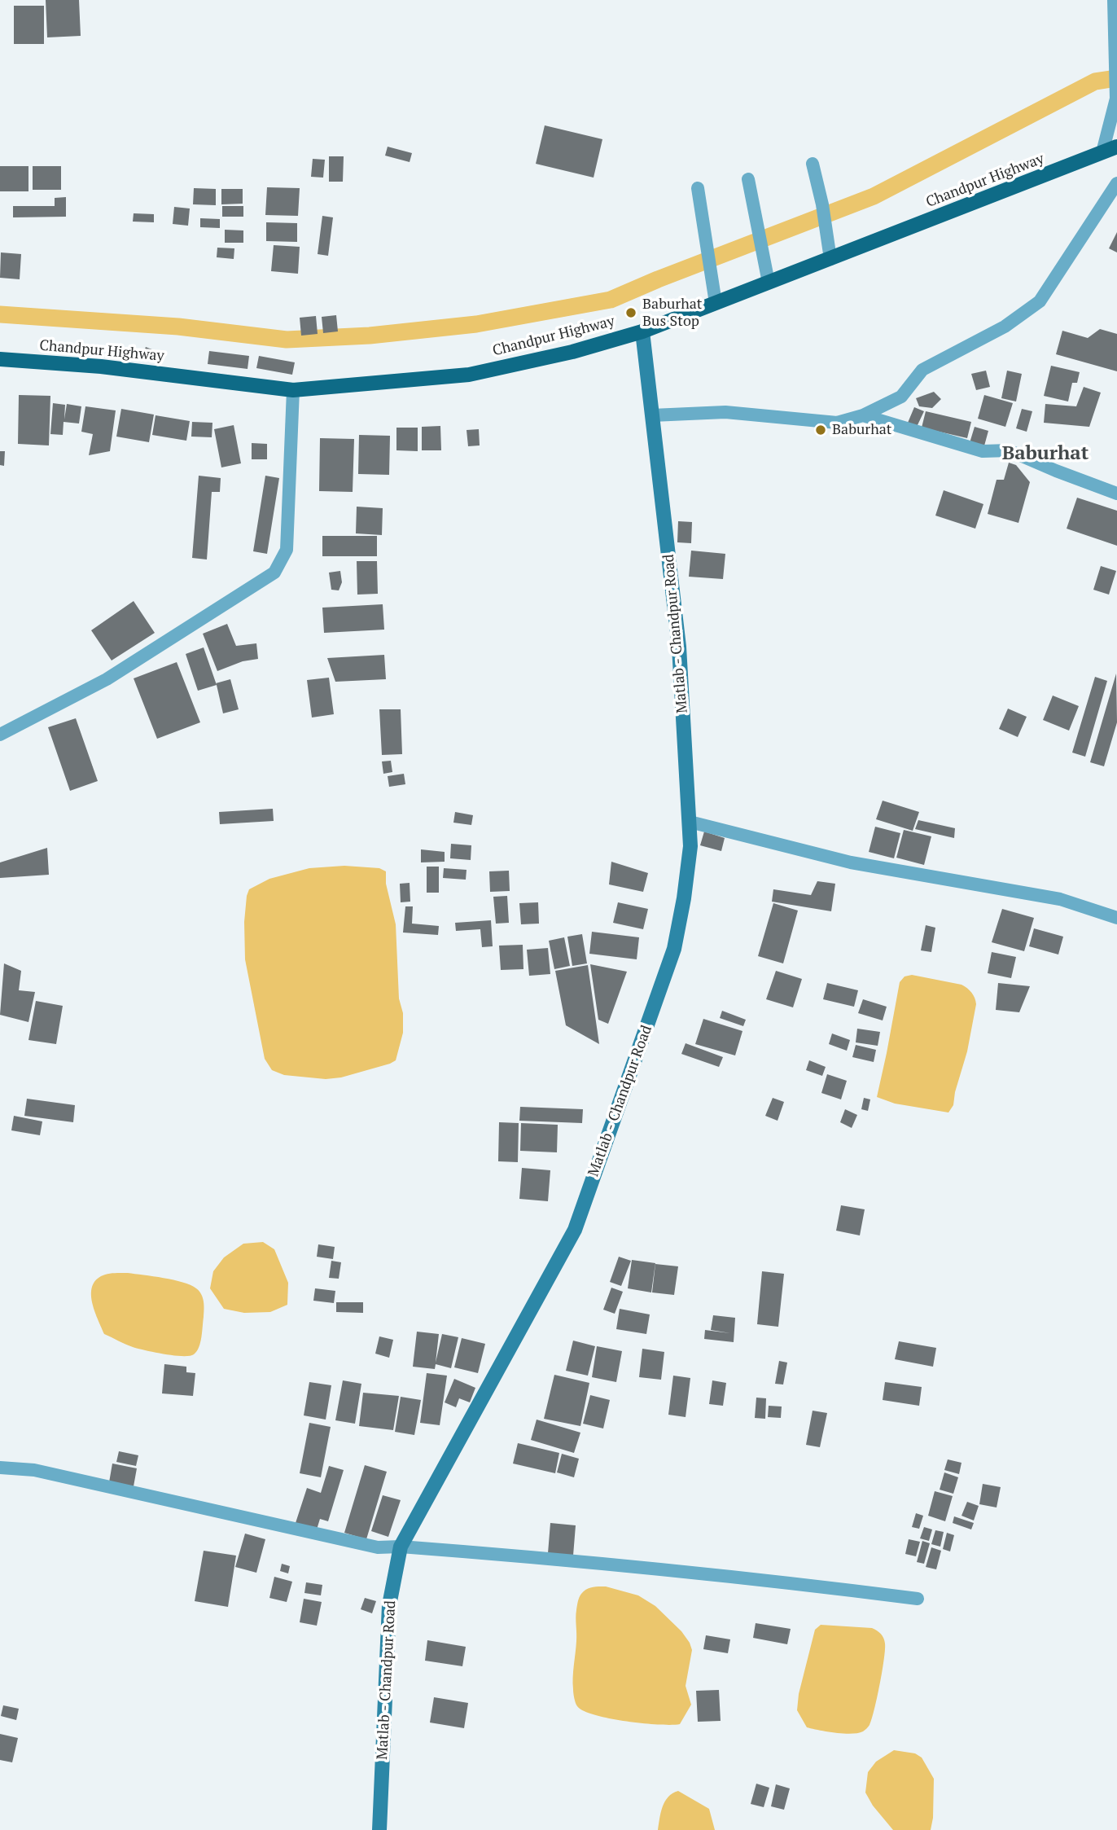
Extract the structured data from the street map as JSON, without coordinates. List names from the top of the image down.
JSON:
{
  "streets": {
    "main road": ["Chandpur Highway", "Matlab - Chandpur Road"]
  },
  "crossings": [
    ["Chandpur Highway", "Matlab - Chandpur Road"]
  ],
  "districts": ["Baburhat"],
  "places": ["Baburhat Bus Stop", "Baburhat"]
}
